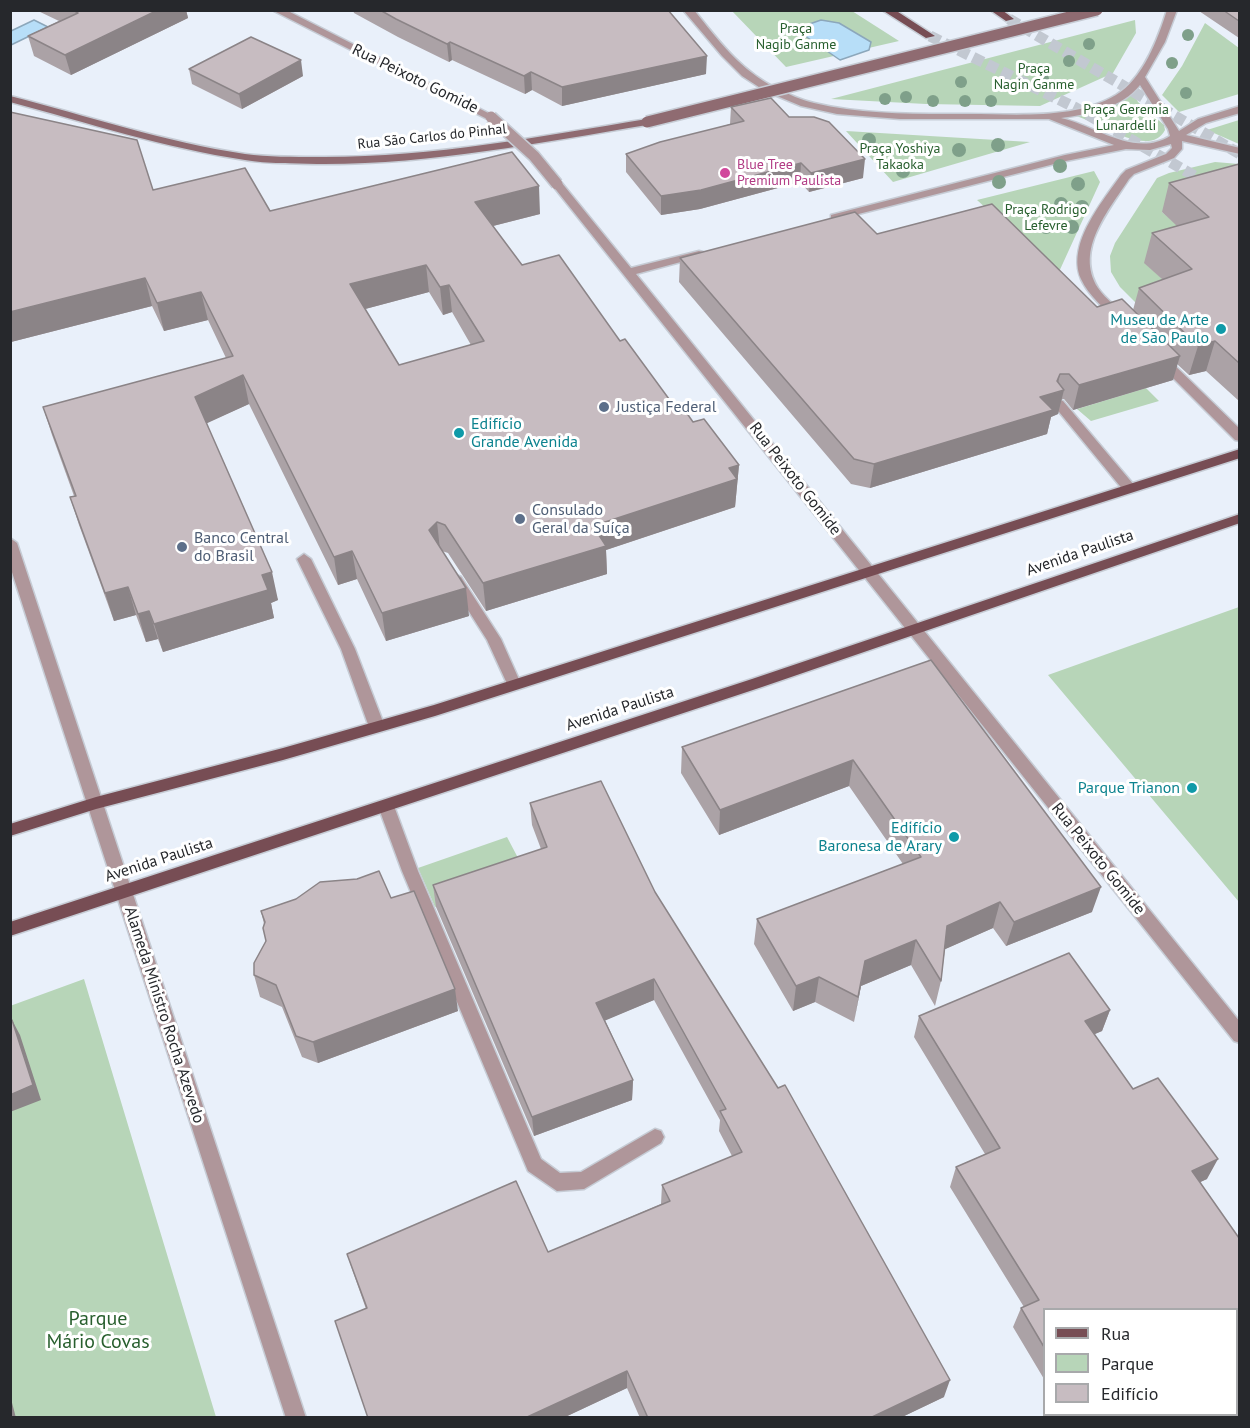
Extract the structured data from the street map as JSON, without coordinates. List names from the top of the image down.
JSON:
{
  "streets": {
    "main road": ["Avenida Paulista"],
    "street": ["Rua Peixoto Gomide", "Rua São Carlos do Pinhal", "Alameda Ministro Rocha Azevedo"]
  },
  "crossings": [
    ["Rua Peixoto Gomide", "Avenida Paulista"],
    ["Avenida Paulista", "Alameda Ministro Rocha Azevedo"]
  ],
  "parks": [
    "Praça Nagib Ganme",
    "Praça Nagin Ganme",
    "Praça Geremia Lunardelli",
    "Praça Yoshiya Takaoka",
    "Praça Rodrigo Lefevre",
    "Parque Mário Covas"
  ],
  "places": [
    "Blue Tree Premium Paulista",
    "Museu de Arte de São Paulo",
    "Justiça Federal",
    "Edifício Grande Avenida",
    "Consulado Geral da Suíça",
    "Banco Central do Brasil",
    "Parque Trianon",
    "Edifício Baronesa de Arary"
  ],
  "legend": ["Rua", "Parque", "Edifício"]
}
